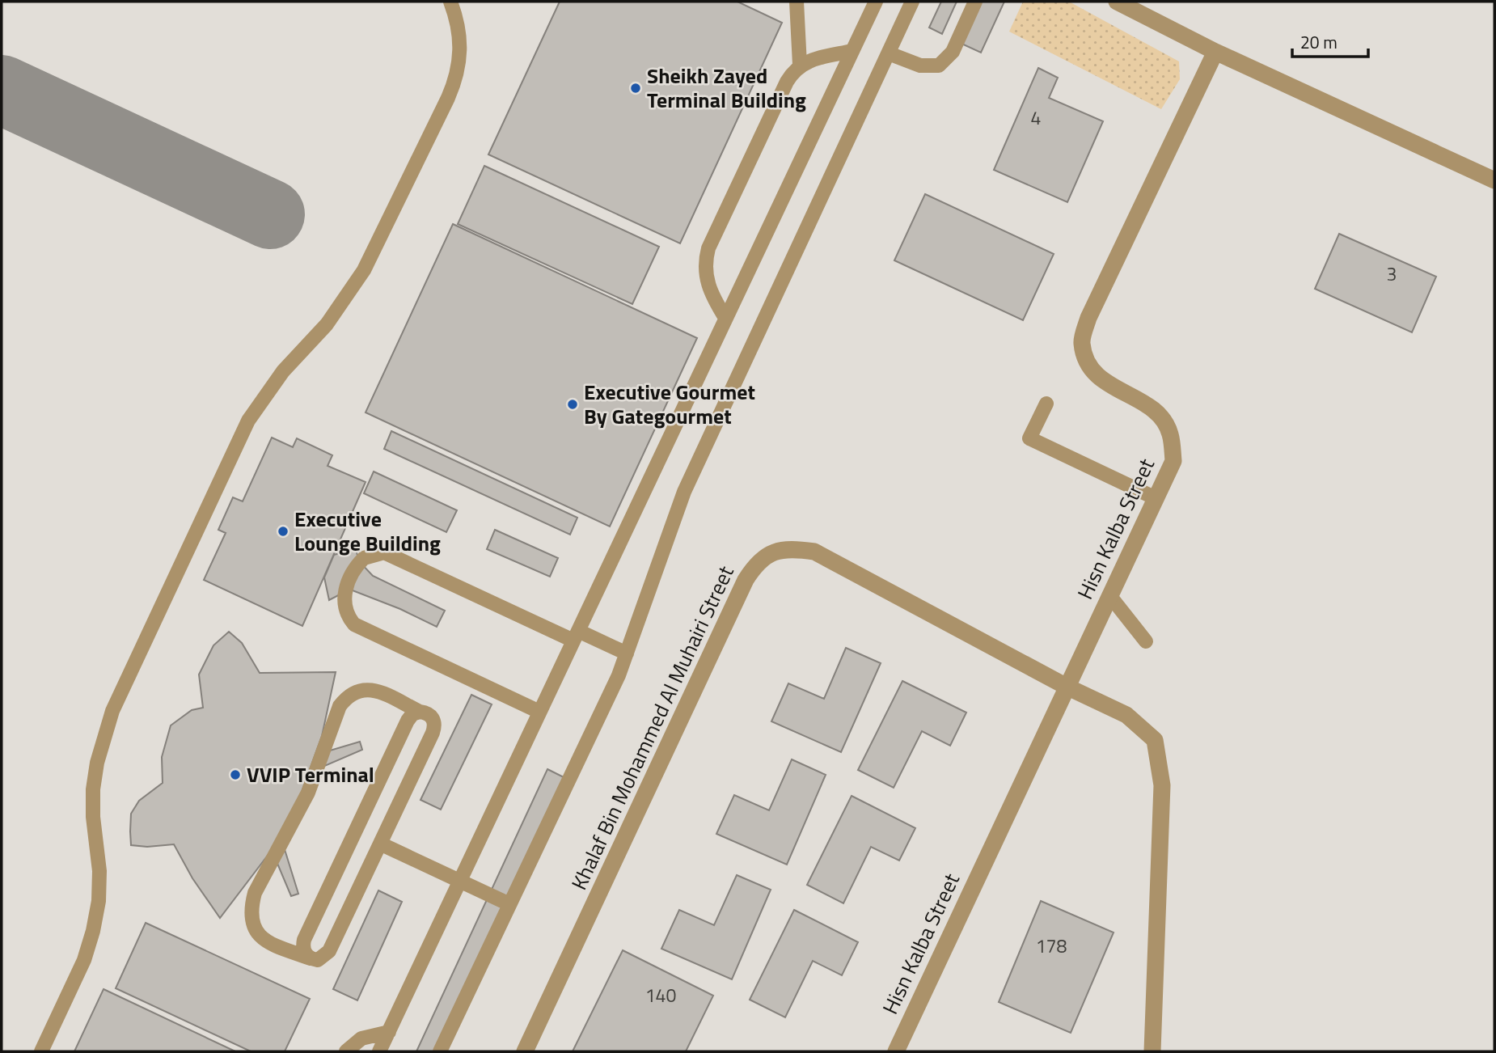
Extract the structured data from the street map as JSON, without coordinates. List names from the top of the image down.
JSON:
{
  "streets": {
    "street": ["Hisn Kalba Street", "Khalaf Bin Mohammed Al Muhairi Street"]
  },
  "crossings": [
    ["Hisn Kalba Street", "Khalaf Bin Mohammed Al Muhairi Street"]
  ],
  "places": [
    "Sheikh Zayed Terminal Building",
    "Executive Gourmet By Gategourmet",
    "Executive Lounge Building",
    "VVIP Terminal"
  ],
  "house_numbers": [
    "4",
    "3",
    "178",
    "140"
  ],
  "scale_bar": "20 m"
}
